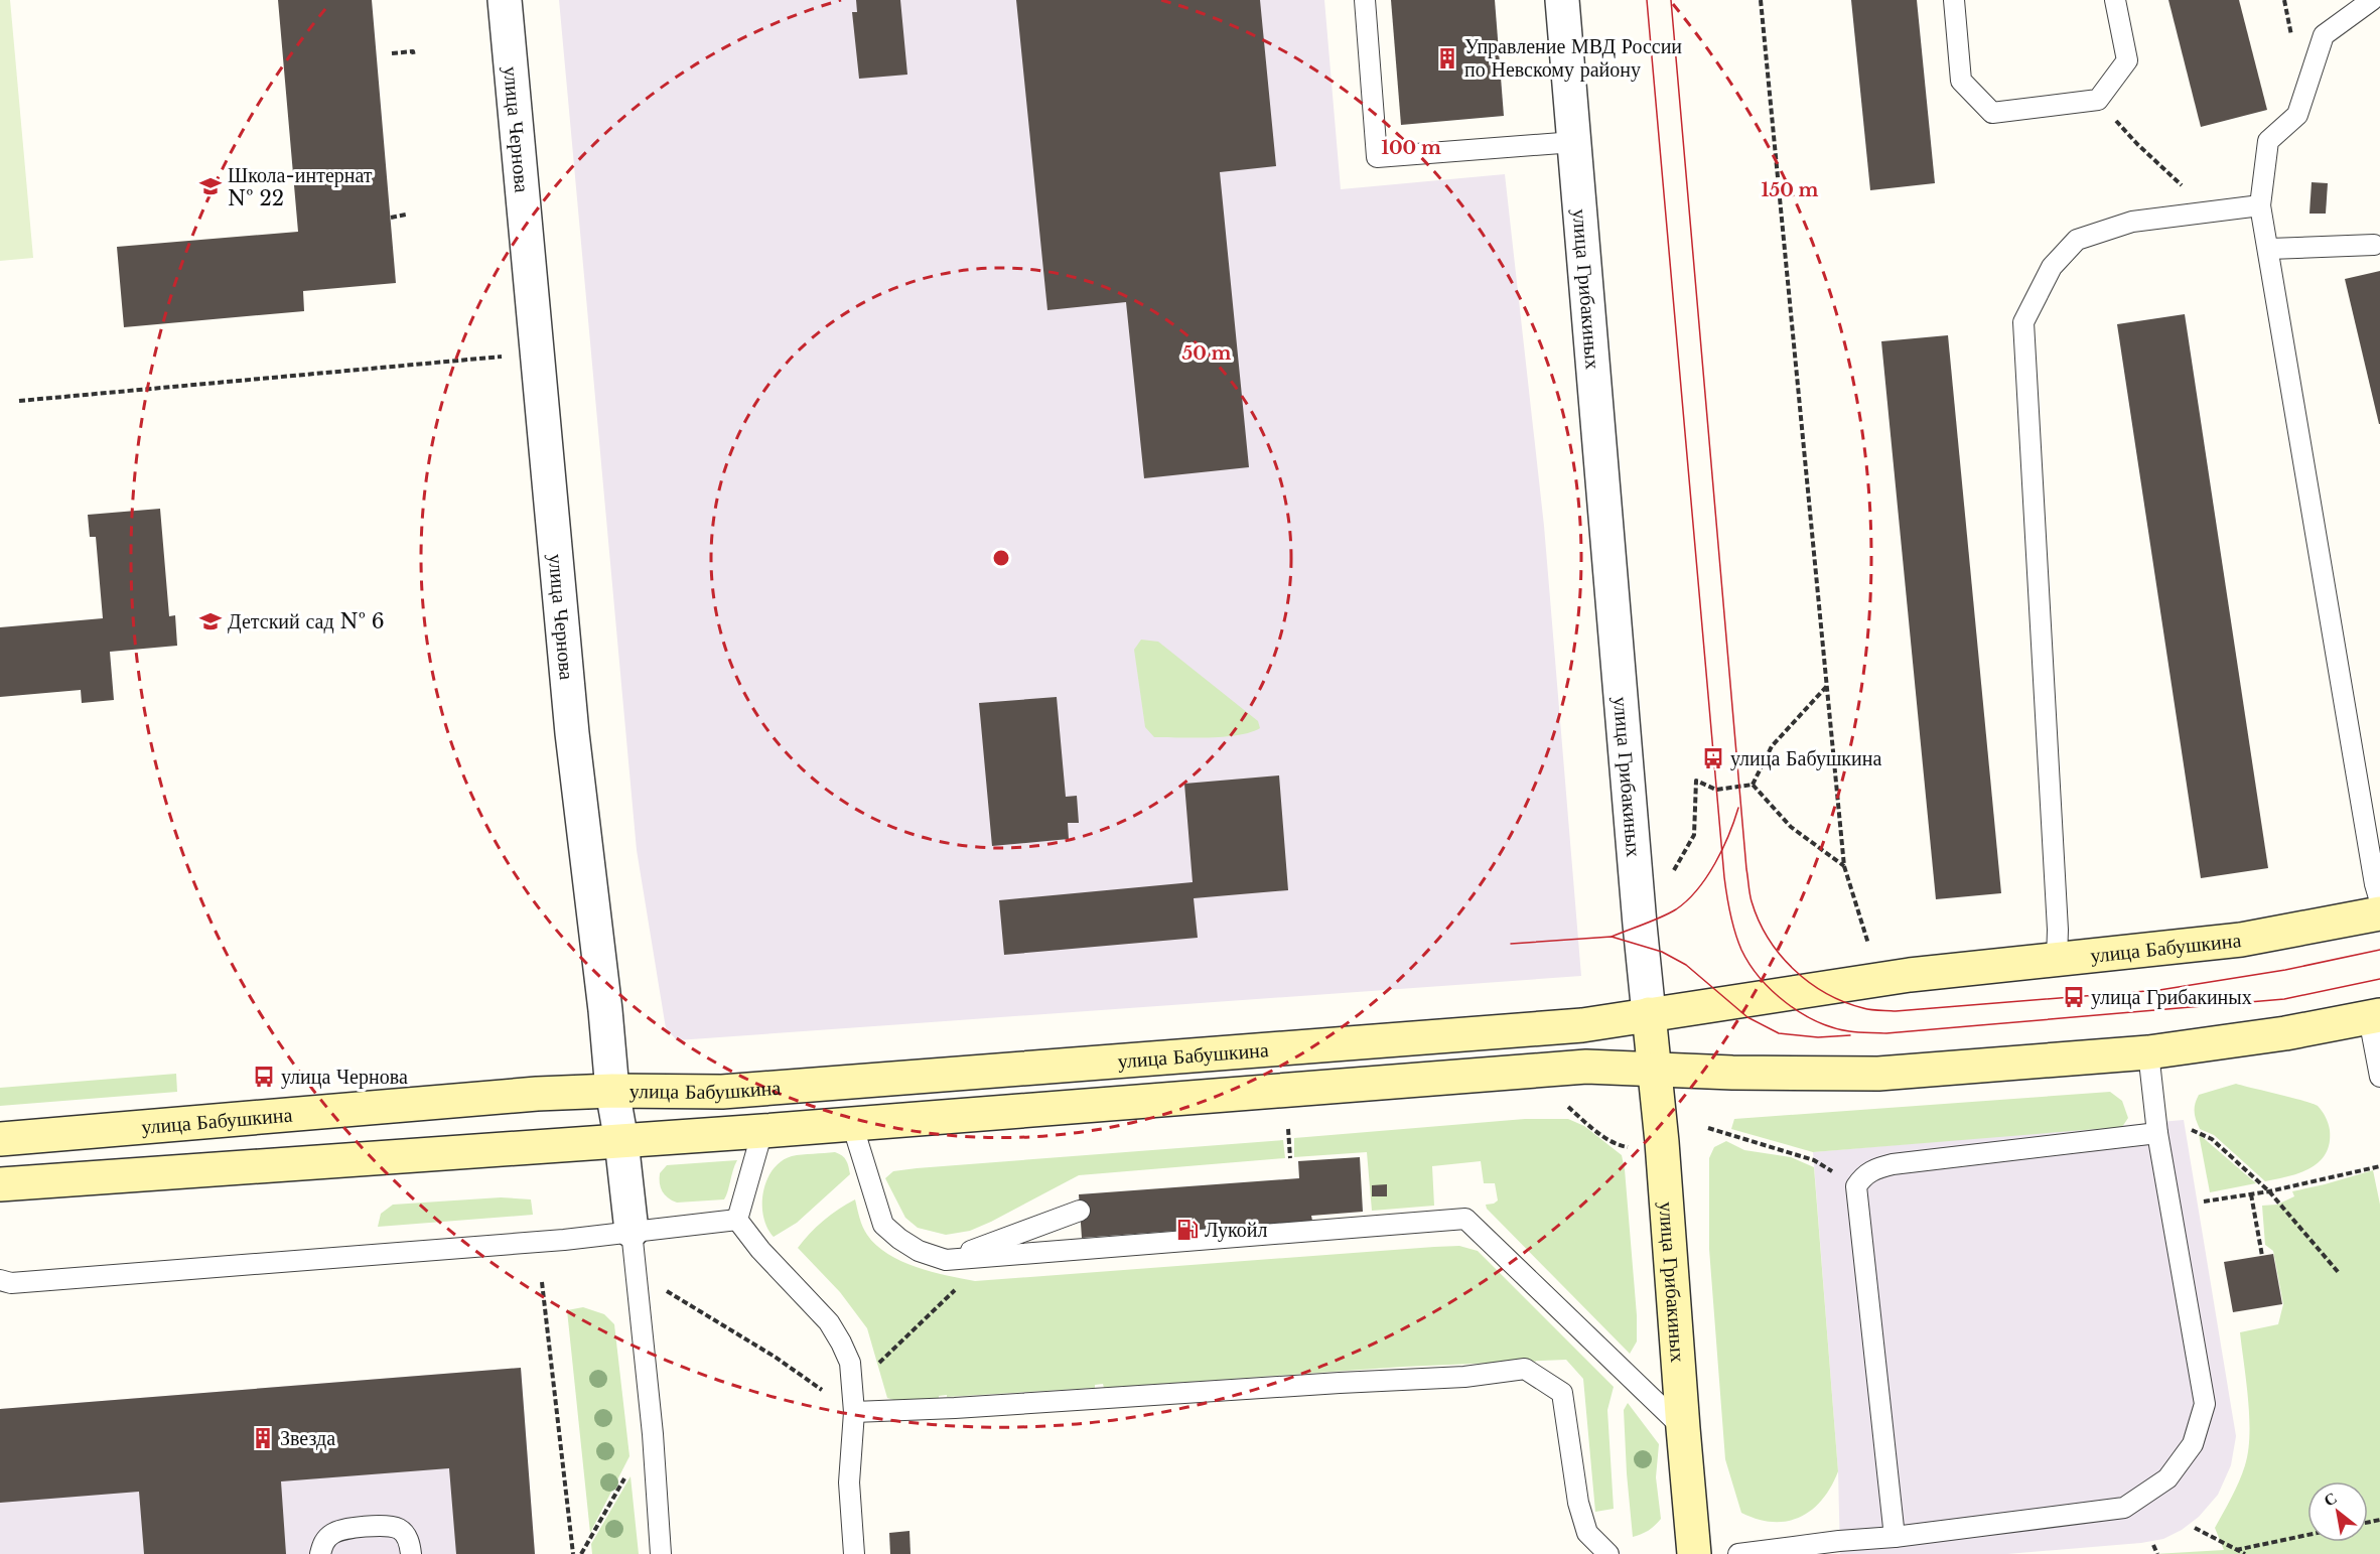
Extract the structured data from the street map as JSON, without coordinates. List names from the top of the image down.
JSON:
{
  "streets": {
    "main road": ["улица Грибакиных", "улица Бабушкина"],
    "street": ["улица Чернова"]
  },
  "crossings": [
    ["улица Чернова", "улица Бабушкина"],
    ["улица Грибакиных", "улица Бабушкина"]
  ],
  "places": {
    "building": ["Управление МВД России по Невскому району", "Звезда"],
    "school or university": ["Школа-интернат № 22", "Детский сад № 6"],
    "bus stop": ["улица Бабушкина", "улица Грибакиных", "улица Чернова"],
    "fuel station": ["Лукойл"]
  },
  "north": "top left",
  "rings": ["100 m", "150 m", "50 m"]
}
